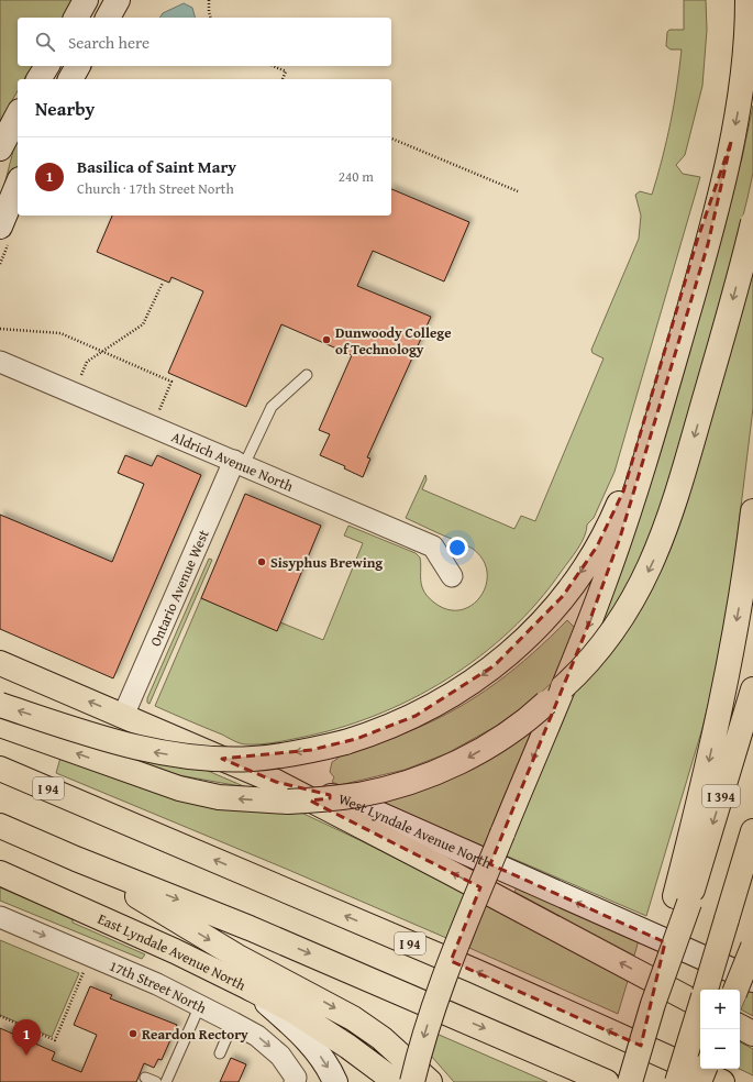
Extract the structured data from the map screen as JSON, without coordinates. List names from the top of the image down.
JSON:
{
  "streets": {
    "main road": [
      "I 94",
      "I 394",
      "West Lyndale Avenue North",
      "East Lyndale Avenue North"
    ],
    "street": ["Aldrich Avenue North", "Ontario Avenue West", "17th Street North"]
  },
  "crossings": [
    ["Aldrich Avenue North", "Ontario Avenue West"],
    ["Ontario Avenue West", "West Lyndale Avenue North"]
  ],
  "one_way": ["17th Street North"],
  "places": ["Dunwoody College of Technology", "Sisyphus Brewing", "Reardon Rectory"],
  "page": {
    "search": "Search here",
    "heading": "Nearby",
    "list": [
      {
        "mark": "1",
        "name": "Basilica of Saint Mary",
        "note": "Church · 17th Street North",
        "value": "240 m"
      }
    ],
    "map_buttons": ["+", "−"],
    "pins": "1"
  }
}
